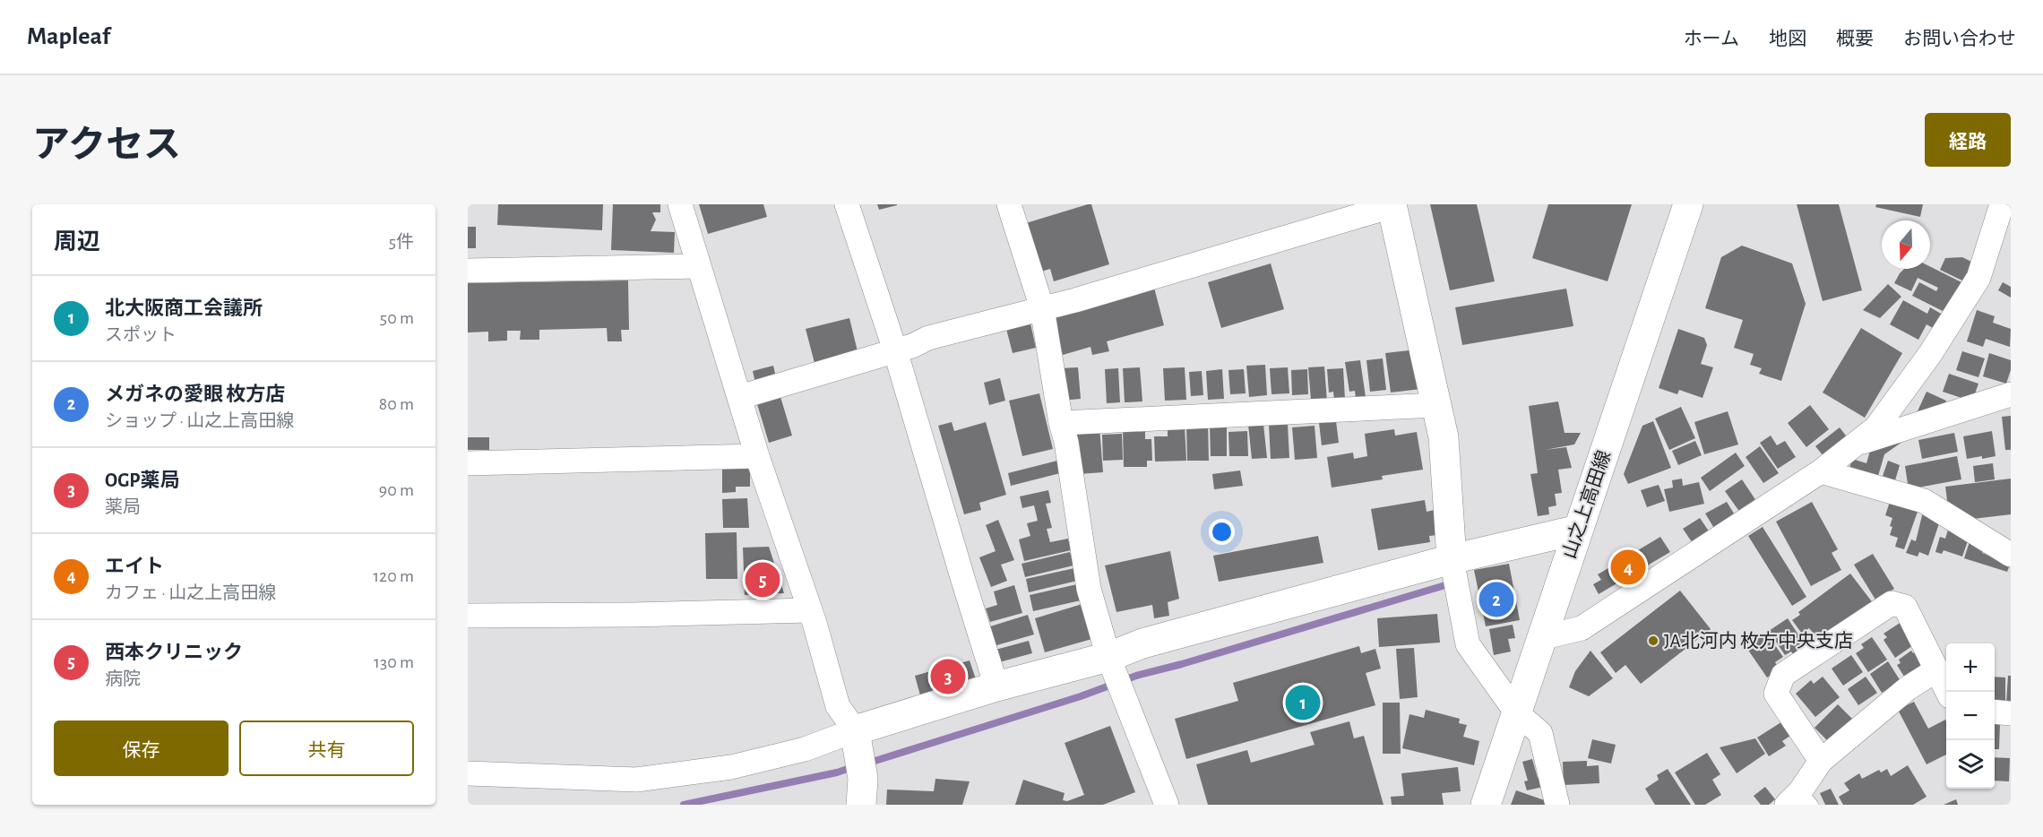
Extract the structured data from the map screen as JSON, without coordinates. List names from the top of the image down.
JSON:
{
  "streets": {
    "street": ["山之上高田線"]
  },
  "places": ["JA北河内 枚方中央支店"],
  "north": "bottom",
  "page": {
    "header": "Mapleaf",
    "nav": [
      "ホーム",
      "地図",
      "概要",
      "お問い合わせ"
    ],
    "title": "アクセス",
    "buttons": [
      "経路",
      ["保存", "共有"]
    ],
    "heading": ["周辺", "5件"],
    "list": [
      {
        "mark": "1",
        "name": "北大阪商工会議所",
        "note": "スポット",
        "value": "50 m"
      },
      {
        "mark": "2",
        "name": "メガネの愛眼 枚方店",
        "note": "ショップ · 山之上高田線",
        "value": "80 m"
      },
      {
        "mark": "3",
        "name": "OGP薬局",
        "note": "薬局",
        "value": "90 m"
      },
      {
        "mark": "4",
        "name": "エイト",
        "note": "カフェ · 山之上高田線",
        "value": "120 m"
      },
      {
        "mark": "5",
        "name": "西本クリニック",
        "note": "病院",
        "value": "130 m"
      }
    ],
    "pins": [
      "4",
      "5",
      "2",
      "3",
      "1"
    ],
    "map_buttons": ["+", "−"]
  }
}
